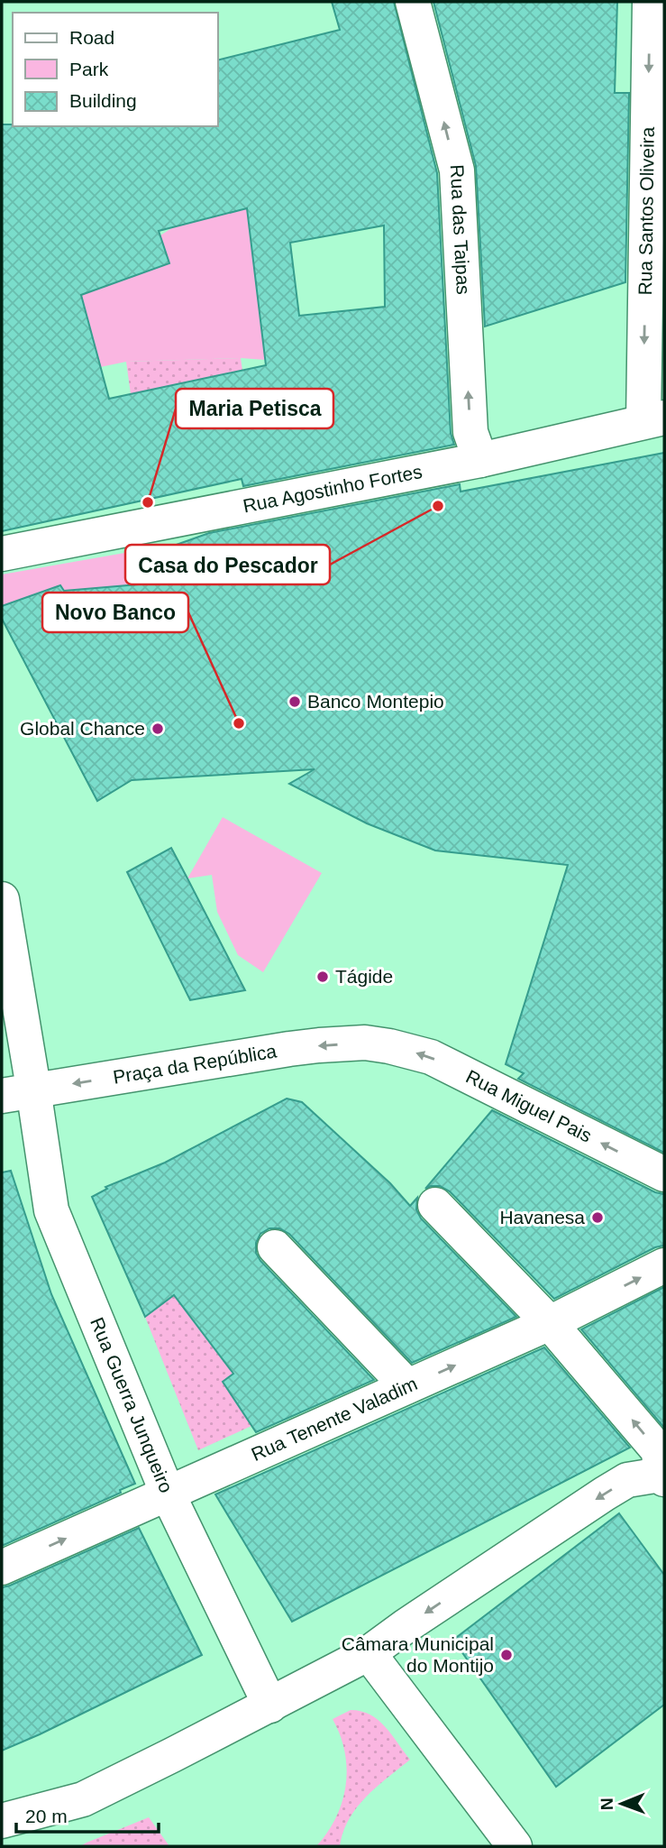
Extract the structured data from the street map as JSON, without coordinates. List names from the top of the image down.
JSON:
{
  "streets": {
    "street": [
      "Rua Santos Oliveira",
      "Rua das Taipas",
      "Rua Agostinho Fortes",
      "Praça da República",
      "Rua Miguel Pais",
      "Rua Guerra Junqueiro",
      "Rua Tenente Valadim"
    ]
  },
  "crossings": [
    ["Rua Santos Oliveira", "Rua Agostinho Fortes"],
    ["Rua das Taipas", "Rua Agostinho Fortes"],
    ["Praça da República", "Rua Miguel Pais"],
    ["Praça da República", "Rua Guerra Junqueiro"],
    ["Rua Guerra Junqueiro", "Rua Tenente Valadim"]
  ],
  "one_way": ["Rua Santos Oliveira", "Rua das Taipas", "Praça da República"],
  "places": [
    "Maria Petisca",
    "Casa do Pescador",
    "Banco Montepio",
    "Novo Banco",
    "Global Chance",
    "Tágide",
    "Havanesa",
    "Câmara Municipal do Montijo"
  ],
  "legend": ["Road", "Park", "Building"],
  "scale_bar": "20 m",
  "north": "left"
}
